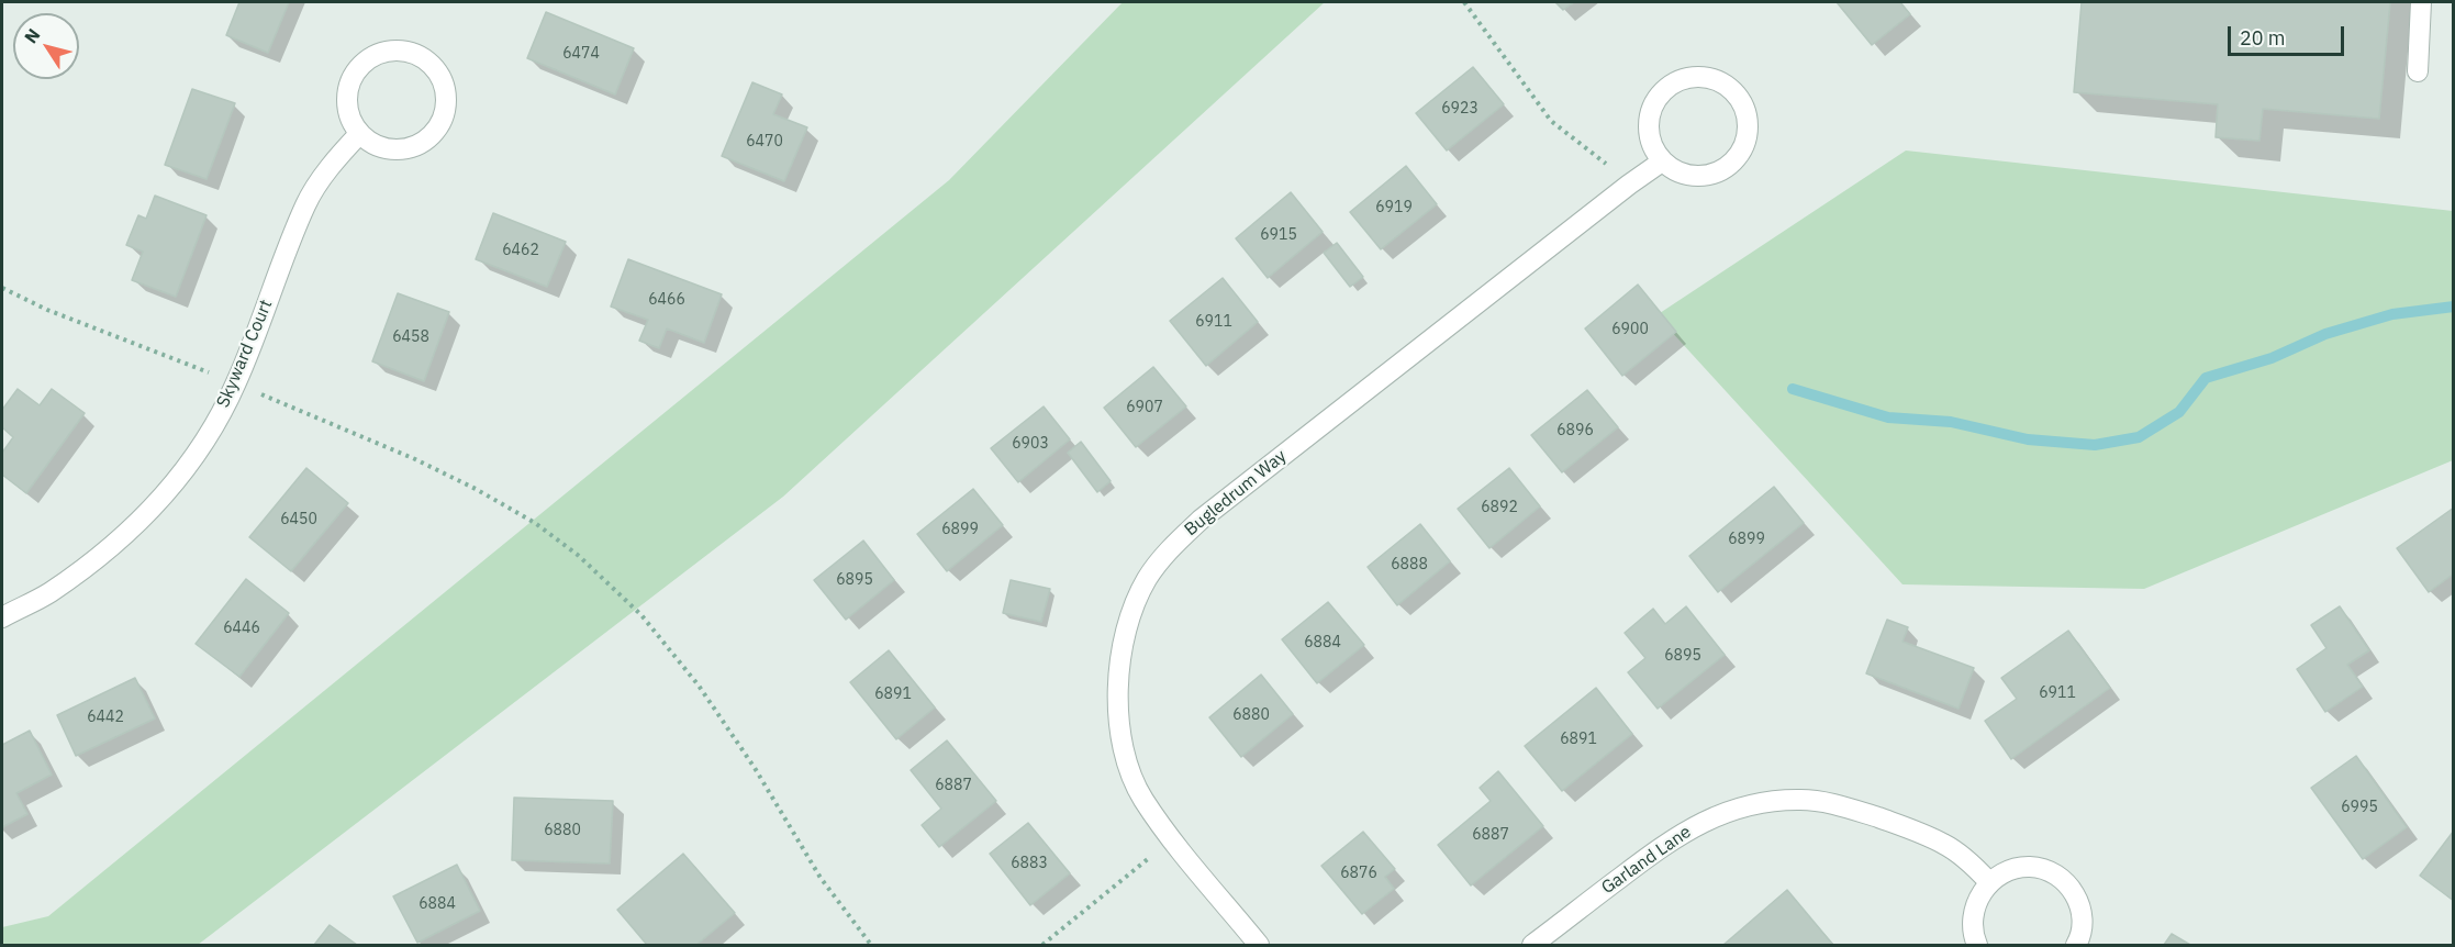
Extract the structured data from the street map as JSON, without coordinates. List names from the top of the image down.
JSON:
{
  "streets": {
    "street": ["Skyward Court", "Bugledrum Way", "Garland Lane"]
  },
  "house_numbers": [
    "6474",
    "6923",
    "6470",
    "6919",
    "6915",
    "6462",
    "6466",
    "6911",
    "6900",
    "6458",
    "6907",
    "6896",
    "6903",
    "6892",
    "6450",
    "6899",
    "6899",
    "6888",
    "6895",
    "6446",
    "6884",
    "6895",
    "6911",
    "6891",
    "6880",
    "6442",
    "6891",
    "6887",
    "6995",
    "6880",
    "6887",
    "6883",
    "6876",
    "6884"
  ],
  "scale_bar": "20 m",
  "north": "top left"
}
